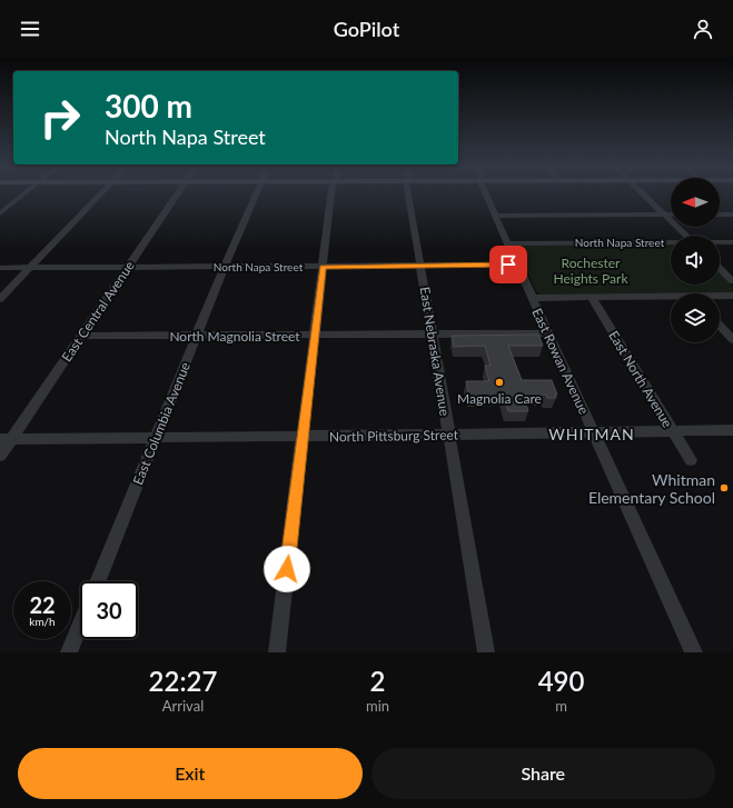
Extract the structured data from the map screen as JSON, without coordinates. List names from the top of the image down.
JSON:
{
  "streets": {
    "street": [
      "North Napa Street",
      "East Central Avenue",
      "North Magnolia Street",
      "East Nebraska Avenue",
      "East Rowan Avenue",
      "East North Avenue",
      "East Columbia Avenue",
      "North Pittsburg Street"
    ]
  },
  "crossings": [
    ["North Napa Street", "East Central Avenue"],
    ["North Napa Street", "East Nebraska Avenue"],
    ["North Napa Street", "East Rowan Avenue"],
    ["North Napa Street", "East Columbia Avenue"],
    ["East Central Avenue", "North Magnolia Street"],
    ["East Central Avenue", "North Pittsburg Street"],
    ["North Magnolia Street", "East Nebraska Avenue"],
    ["North Magnolia Street", "East Rowan Avenue"],
    ["North Magnolia Street", "East Columbia Avenue"],
    ["East Nebraska Avenue", "North Pittsburg Street"],
    ["East Rowan Avenue", "North Pittsburg Street"],
    ["East North Avenue", "North Pittsburg Street"],
    ["East Columbia Avenue", "North Pittsburg Street"]
  ],
  "districts": ["WHITMAN"],
  "parks": ["Rochester Heights Park"],
  "places": ["Magnolia Care", "Whitman Elementary School"],
  "north": "left",
  "page": {
    "header": "GoPilot",
    "turn": ["300 m", "North Napa Street"],
    "speed": "22 km/h",
    "limit": "30",
    "eta": [
      "22:27",
      "Arrival",
      "2",
      "min",
      "490",
      "m"
    ],
    "buttons": ["Exit", "Share"]
  }
}
